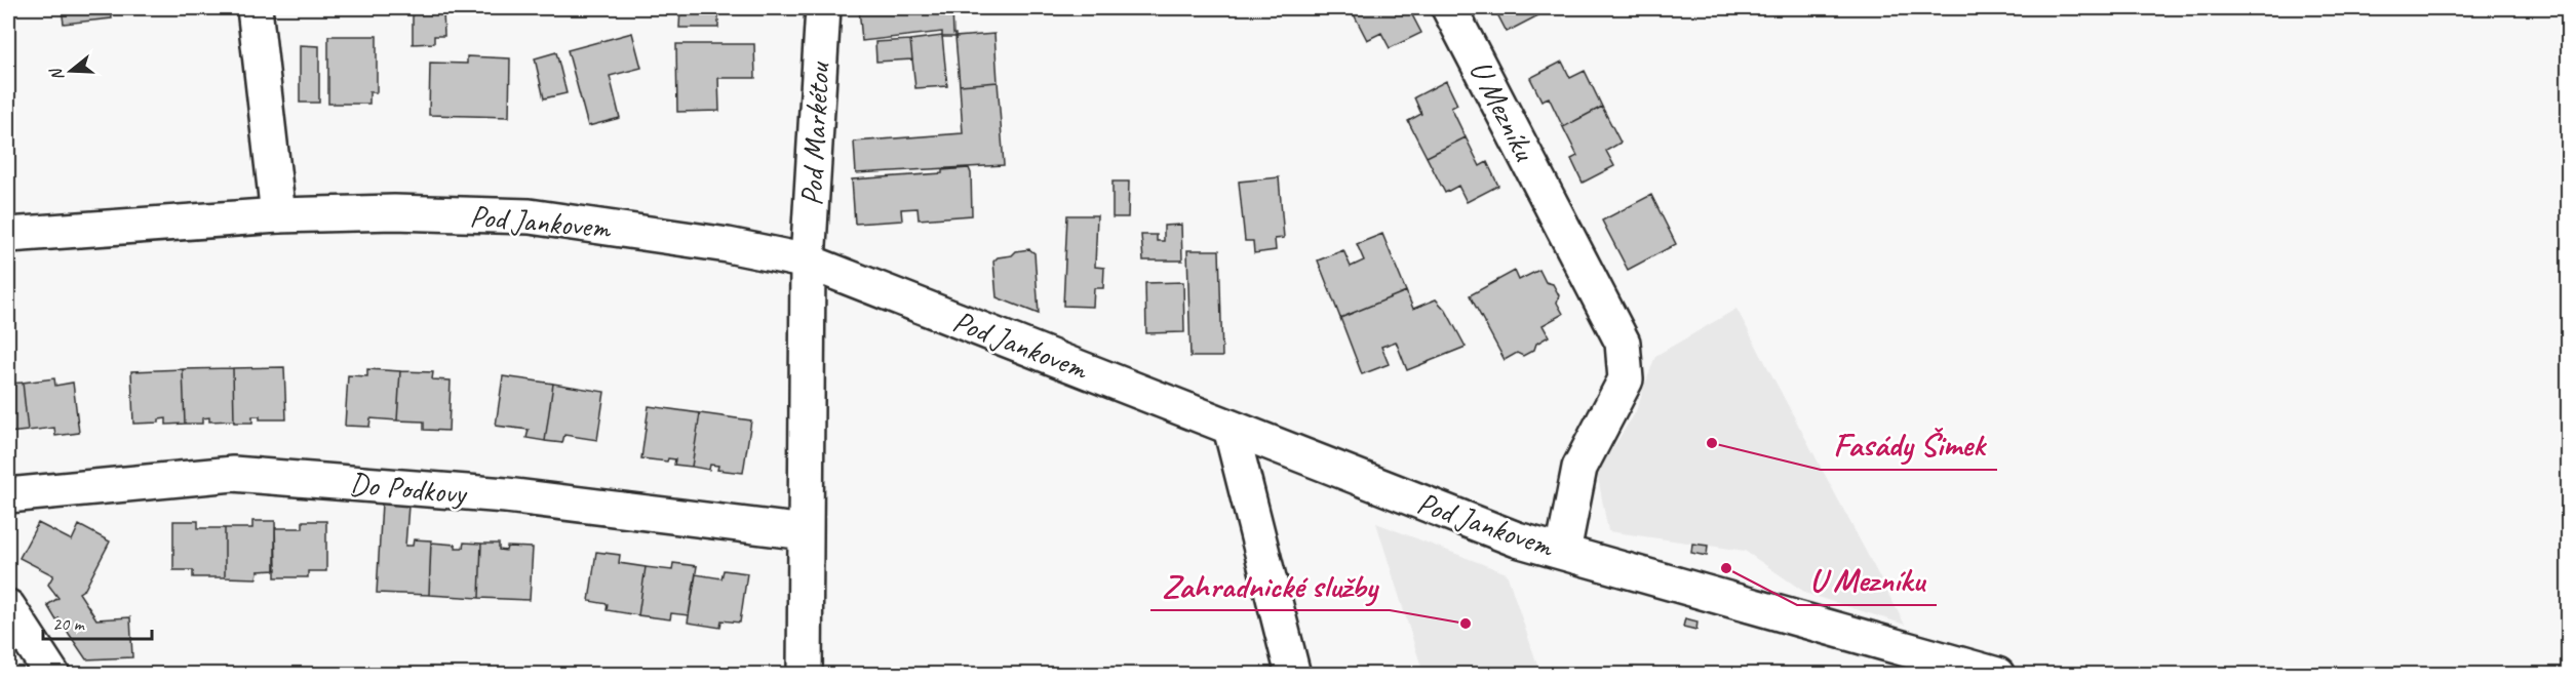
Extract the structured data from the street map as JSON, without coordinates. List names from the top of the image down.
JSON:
{
  "streets": {
    "street": [
      "U Mezníku",
      "Pod Markétou",
      "Pod Jankovem",
      "Do Podkovy"
    ]
  },
  "crossings": [
    ["U Mezníku", "Pod Jankovem"],
    ["Pod Markétou", "Pod Jankovem"]
  ],
  "places": ["Fasády Šimek", "U Mezníku", "Zahradnické služby"],
  "scale_bar": "20 m",
  "north": "left"
}
